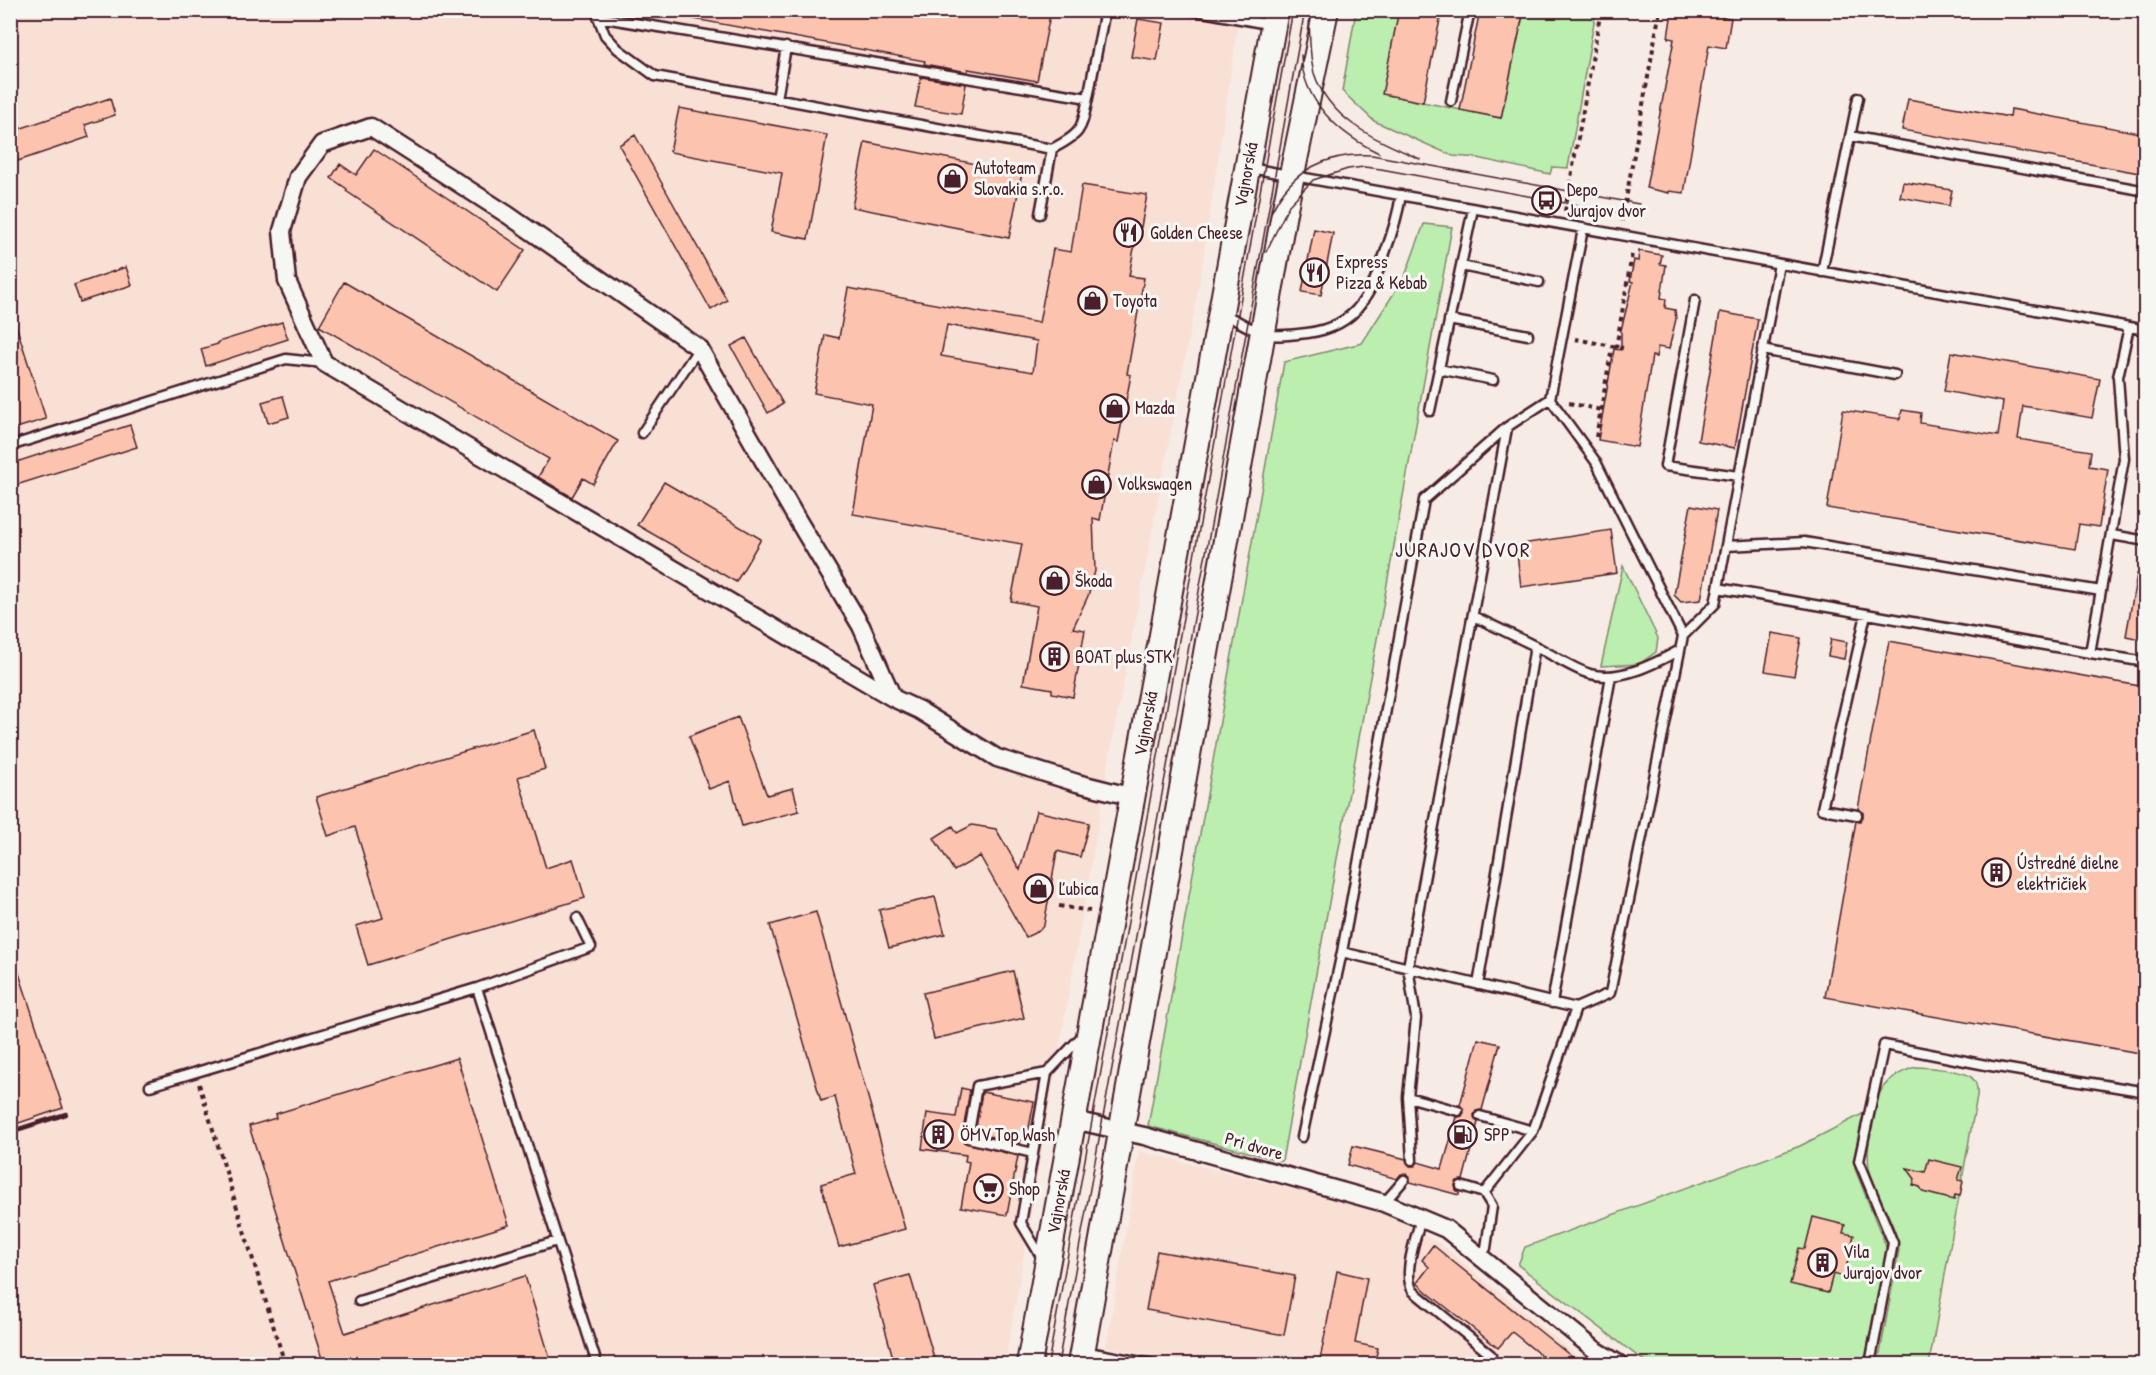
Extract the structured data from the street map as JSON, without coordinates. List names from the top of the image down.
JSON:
{
  "streets": {
    "main road": ["Vajnorská"],
    "street": ["Pri dvore"]
  },
  "crossings": [
    ["Vajnorská", "Pri dvore"]
  ],
  "districts": ["JURAJOV DVOR"],
  "places": {
    "shop": [
      "Autoteam Slovakia s.r.o.",
      "Toyota",
      "Mazda",
      "Volkswagen",
      "Škoda",
      "Ľubica"
    ],
    "bus stop": ["Depo Jurajov dvor"],
    "restaurant": ["Golden Cheese", "Express Pizza & Kebab"],
    "building": [
      "BOAT plus STK",
      "Ústredné dielne električiek",
      "ÖMV Top Wash",
      "Vila Jurajov dvor"
    ],
    "fuel station": ["SPP"],
    "supermarket": ["Shop"]
  }
}
